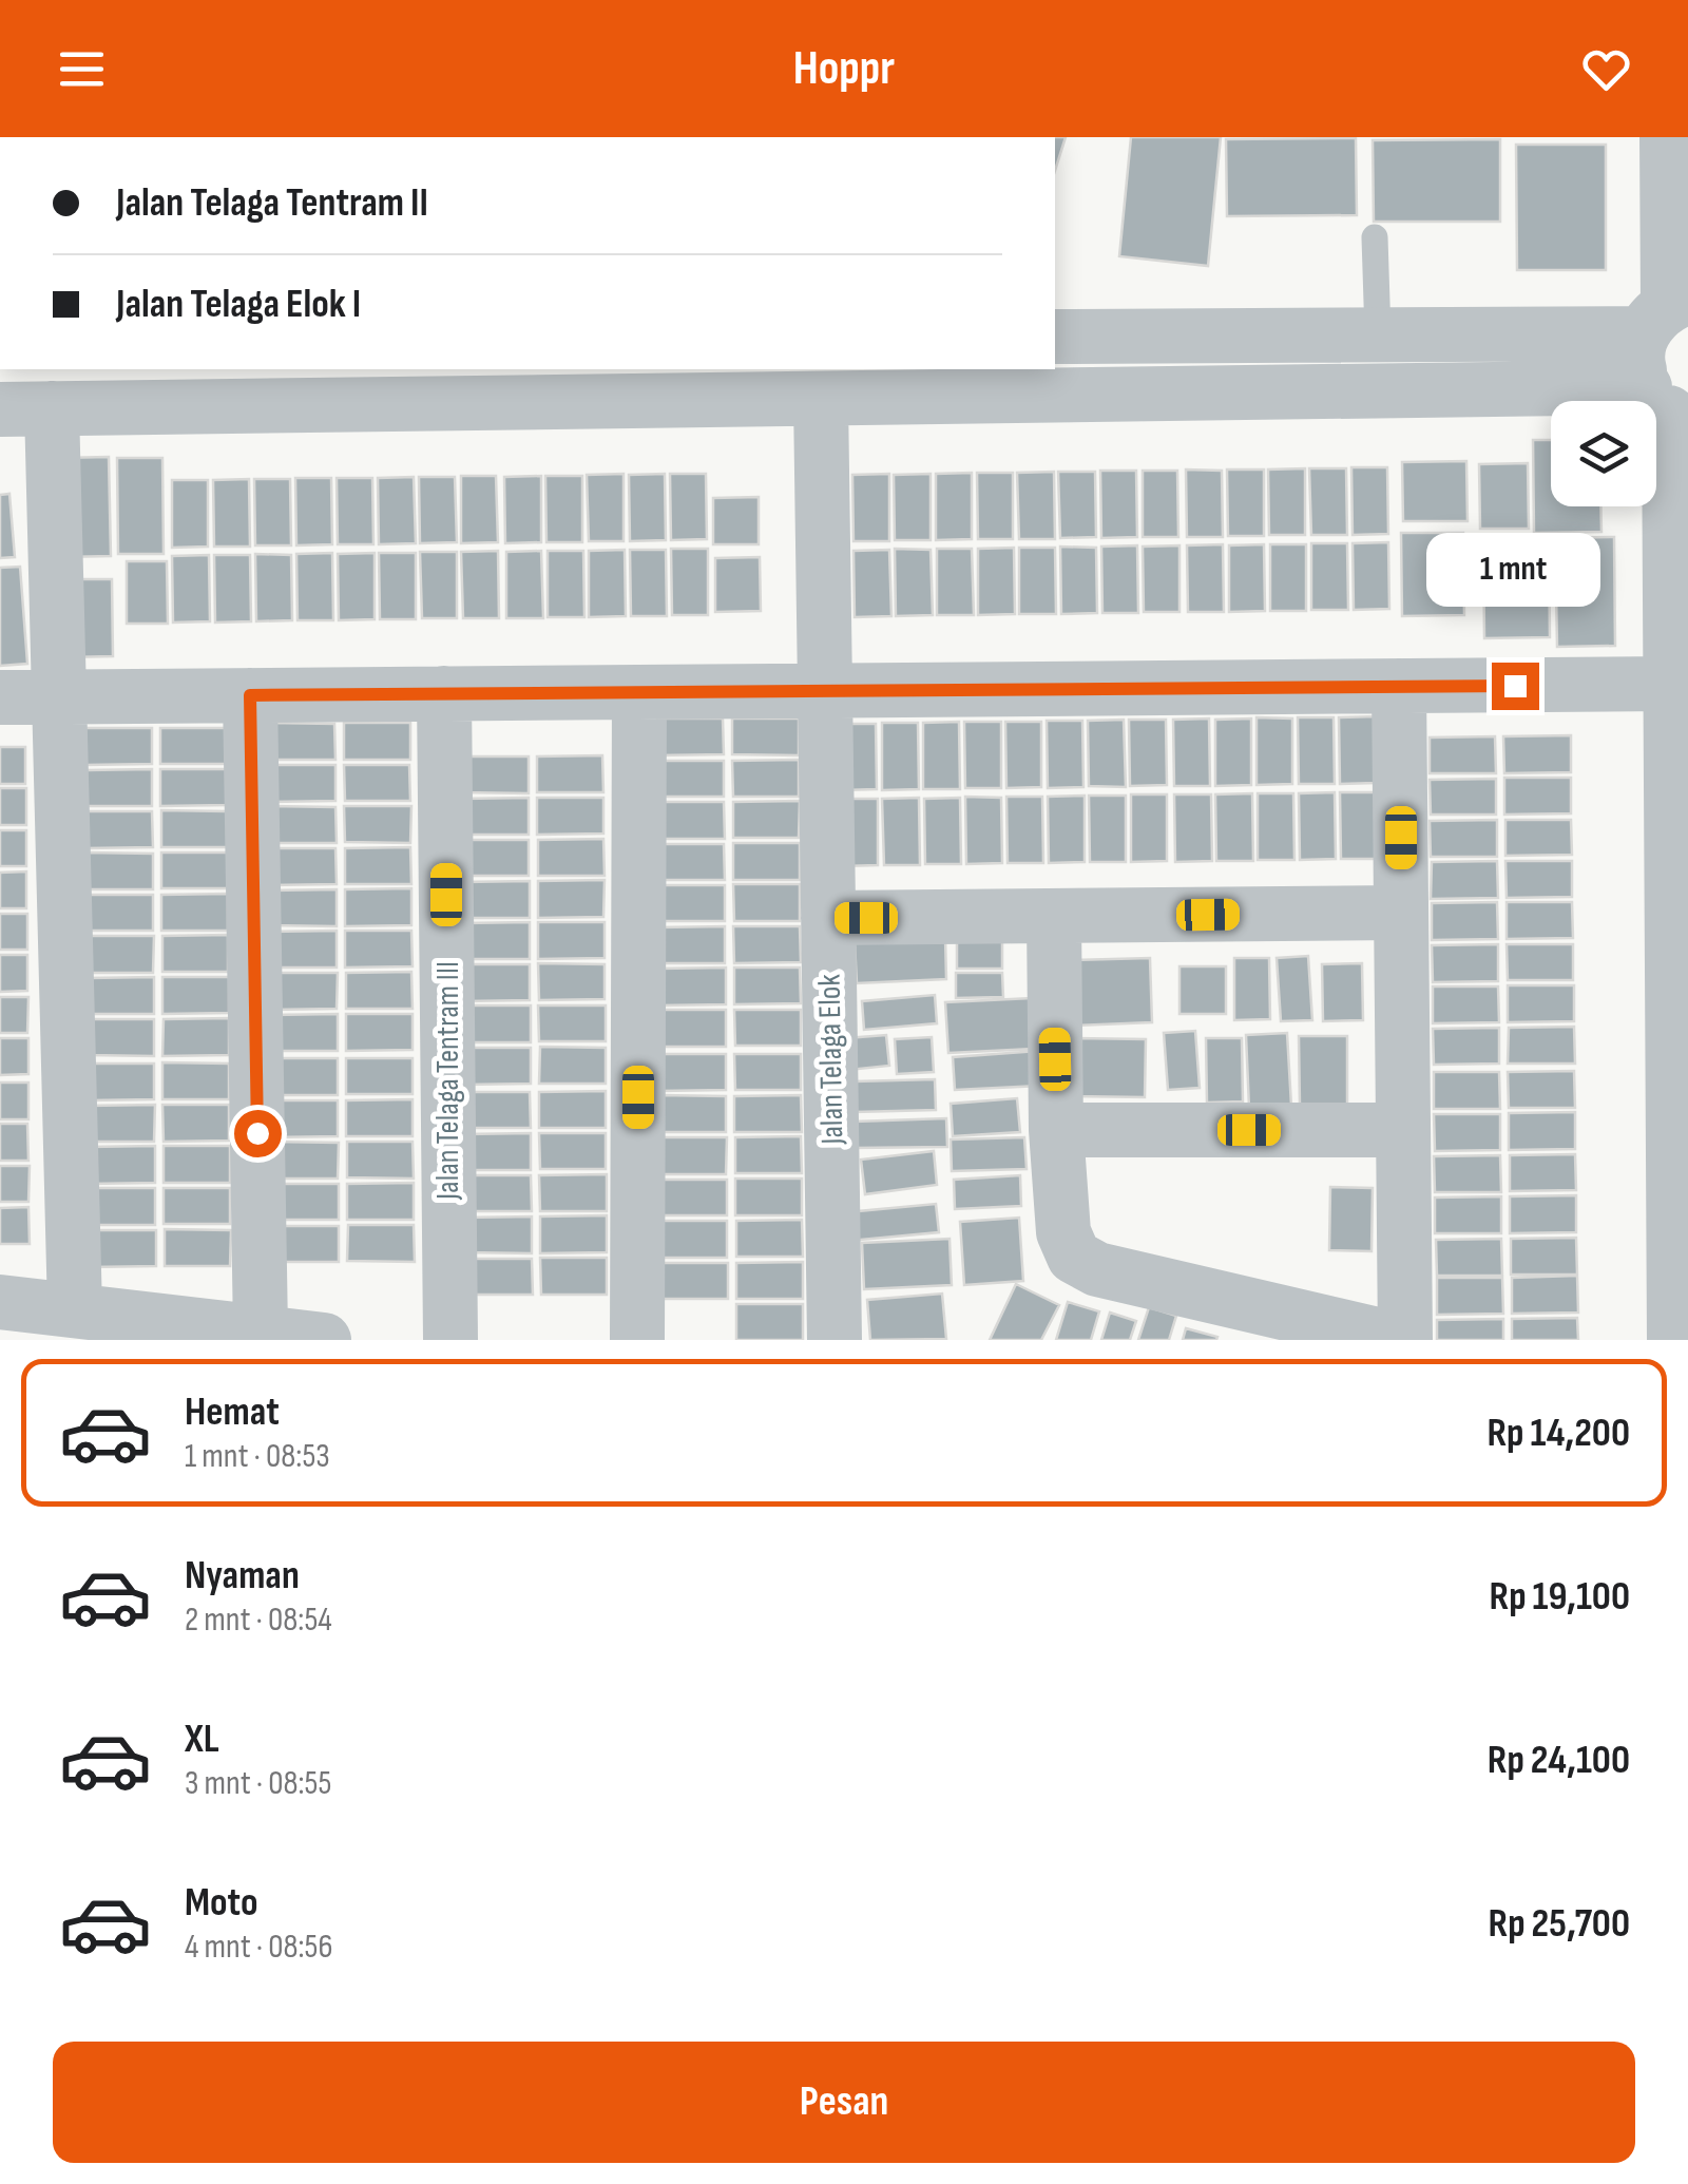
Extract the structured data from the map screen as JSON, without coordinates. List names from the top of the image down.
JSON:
{
  "streets": {
    "street": ["Jalan Telaga Elok", "Jalan Telaga Tentram III"]
  },
  "page": {
    "header": "Hoppr",
    "banner": ["Jalan Telaga Tentram II", "Jalan Telaga Elok I"],
    "bubble": "1 mnt",
    "list": [
      {
        "name": "Hemat",
        "note": "1 mnt · 08:53",
        "value": "Rp 14,200"
      },
      {
        "name": "Nyaman",
        "note": "2 mnt · 08:54",
        "value": "Rp 19,100"
      },
      {
        "name": "XL",
        "note": "3 mnt · 08:55",
        "value": "Rp 24,100"
      },
      {
        "name": "Moto",
        "note": "4 mnt · 08:56",
        "value": "Rp 25,700"
      }
    ],
    "buttons": "Pesan"
  }
}
